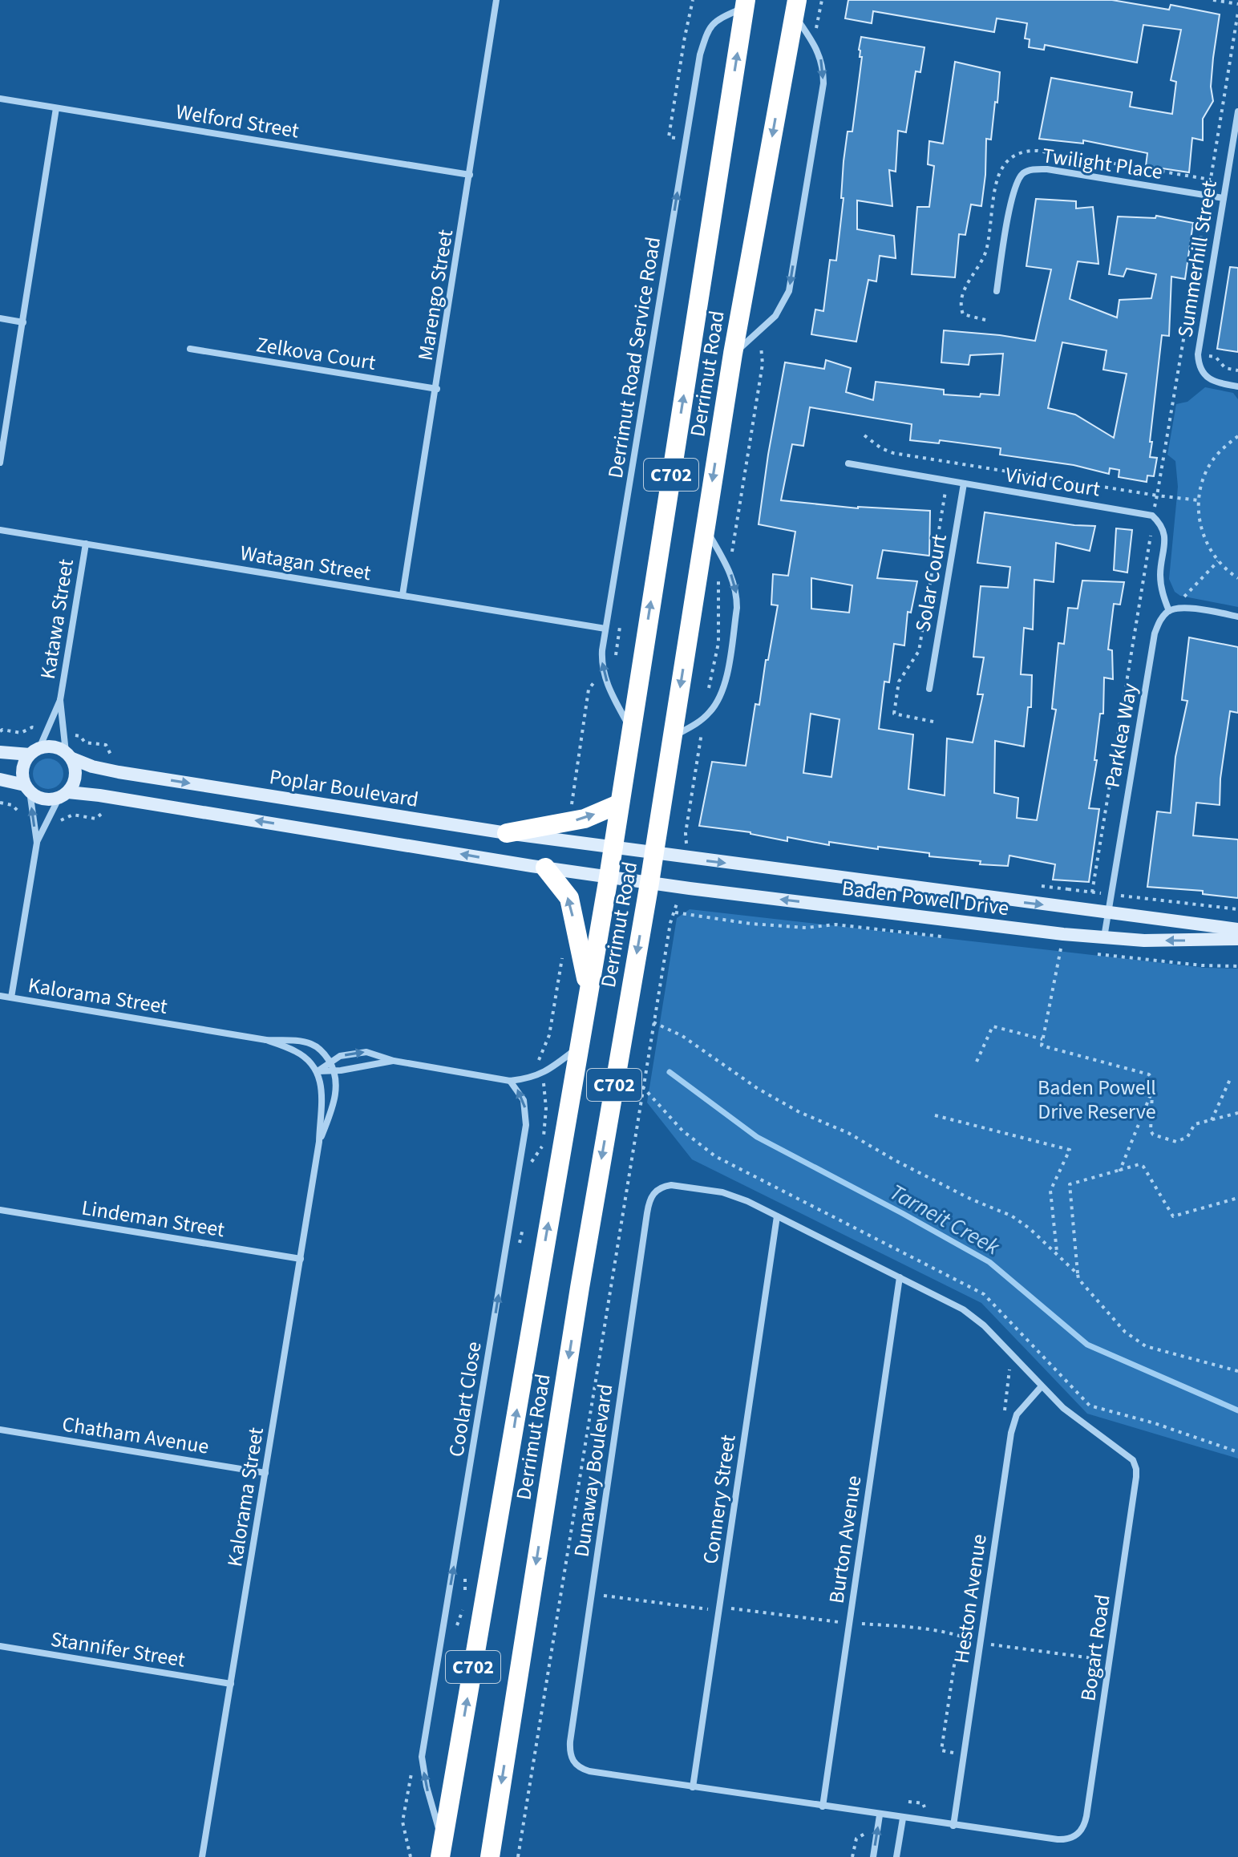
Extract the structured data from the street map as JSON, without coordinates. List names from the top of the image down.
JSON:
{
  "streets": {
    "highway": ["Derrimut Road", "C702"],
    "street": [
      "Welford Street",
      "Twilight Place",
      "Summerhill Street",
      "Marengo Street",
      "Zelkova Court",
      "Derrimut Road Service Road",
      "Vivid Court",
      "Watagan Street",
      "Solar Court",
      "Katawa Street",
      "Parklea Way",
      "Poplar Boulevard",
      "Baden Powell Drive",
      "Kalorama Street",
      "Lindeman Street",
      "Coolart Close",
      "Chatham Avenue",
      "Dunaway Boulevard",
      "Connery Street",
      "Burton Avenue",
      "Heston Avenue",
      "Bogart Road",
      "Stannifer Street"
    ]
  },
  "crossings": [
    ["Welford Street", "Marengo Street"],
    ["Twilight Place", "Summerhill Street"],
    ["Marengo Street", "Zelkova Court"],
    ["Marengo Street", "Watagan Street"],
    ["Derrimut Road Service Road", "Derrimut Road"],
    ["Derrimut Road Service Road", "Watagan Street"],
    ["Derrimut Road", "Poplar Boulevard"],
    ["Derrimut Road", "Baden Powell Drive"],
    ["Derrimut Road", "Coolart Close"],
    ["Vivid Court", "Solar Court"],
    ["Watagan Street", "Katawa Street"],
    ["Katawa Street", "Poplar Boulevard"],
    ["Parklea Way", "Baden Powell Drive"],
    ["Poplar Boulevard", "Baden Powell Drive"],
    ["Kalorama Street", "Lindeman Street"],
    ["Kalorama Street", "Chatham Avenue"],
    ["Kalorama Street", "Stannifer Street"],
    ["Dunaway Boulevard", "Connery Street"],
    ["Heston Avenue", "Bogart Road"]
  ],
  "one_way": ["Derrimut Road Service Road", "Coolart Close"],
  "water": ["Tarneit Creek"],
  "parks": ["Baden Powell Drive Reserve"]
}
